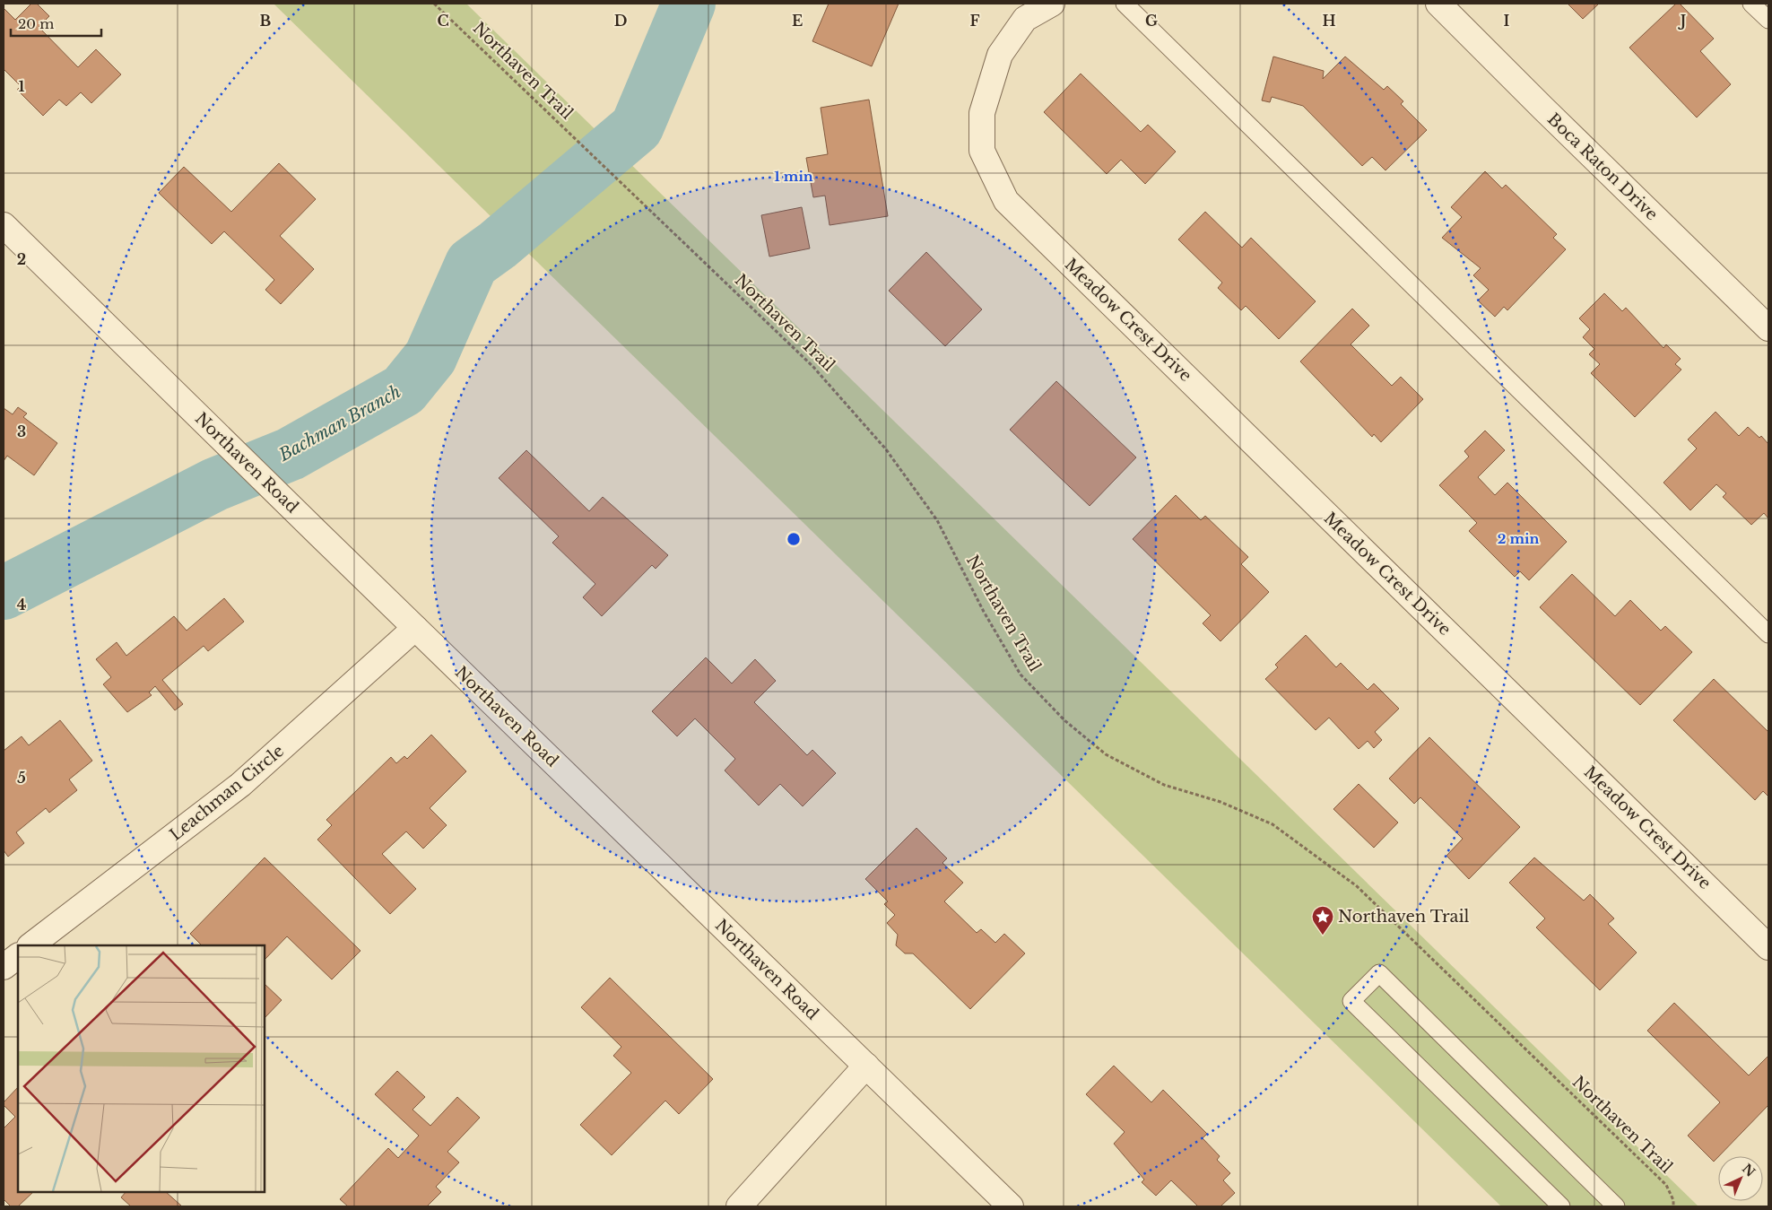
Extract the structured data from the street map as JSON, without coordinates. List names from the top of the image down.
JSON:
{
  "streets": {
    "street": [
      "Boca Raton Drive",
      "Meadow Crest Drive",
      "Northaven Road",
      "Leachman Circle"
    ],
    "path": ["Northaven Trail"]
  },
  "crossings": [
    ["Northaven Road", "Leachman Circle"]
  ],
  "water": ["Bachman Branch"],
  "places": {
    "place": ["Northaven Trail"]
  },
  "scale_bar": "20 m",
  "north": "top right",
  "grid": {
    "columns": [
      "B",
      "C",
      "D",
      "E",
      "F",
      "G",
      "H",
      "I",
      "J"
    ],
    "rows": [
      "1",
      "2",
      "3",
      "4",
      "5"
    ]
  },
  "rings": ["1 min", "2 min"]
}
